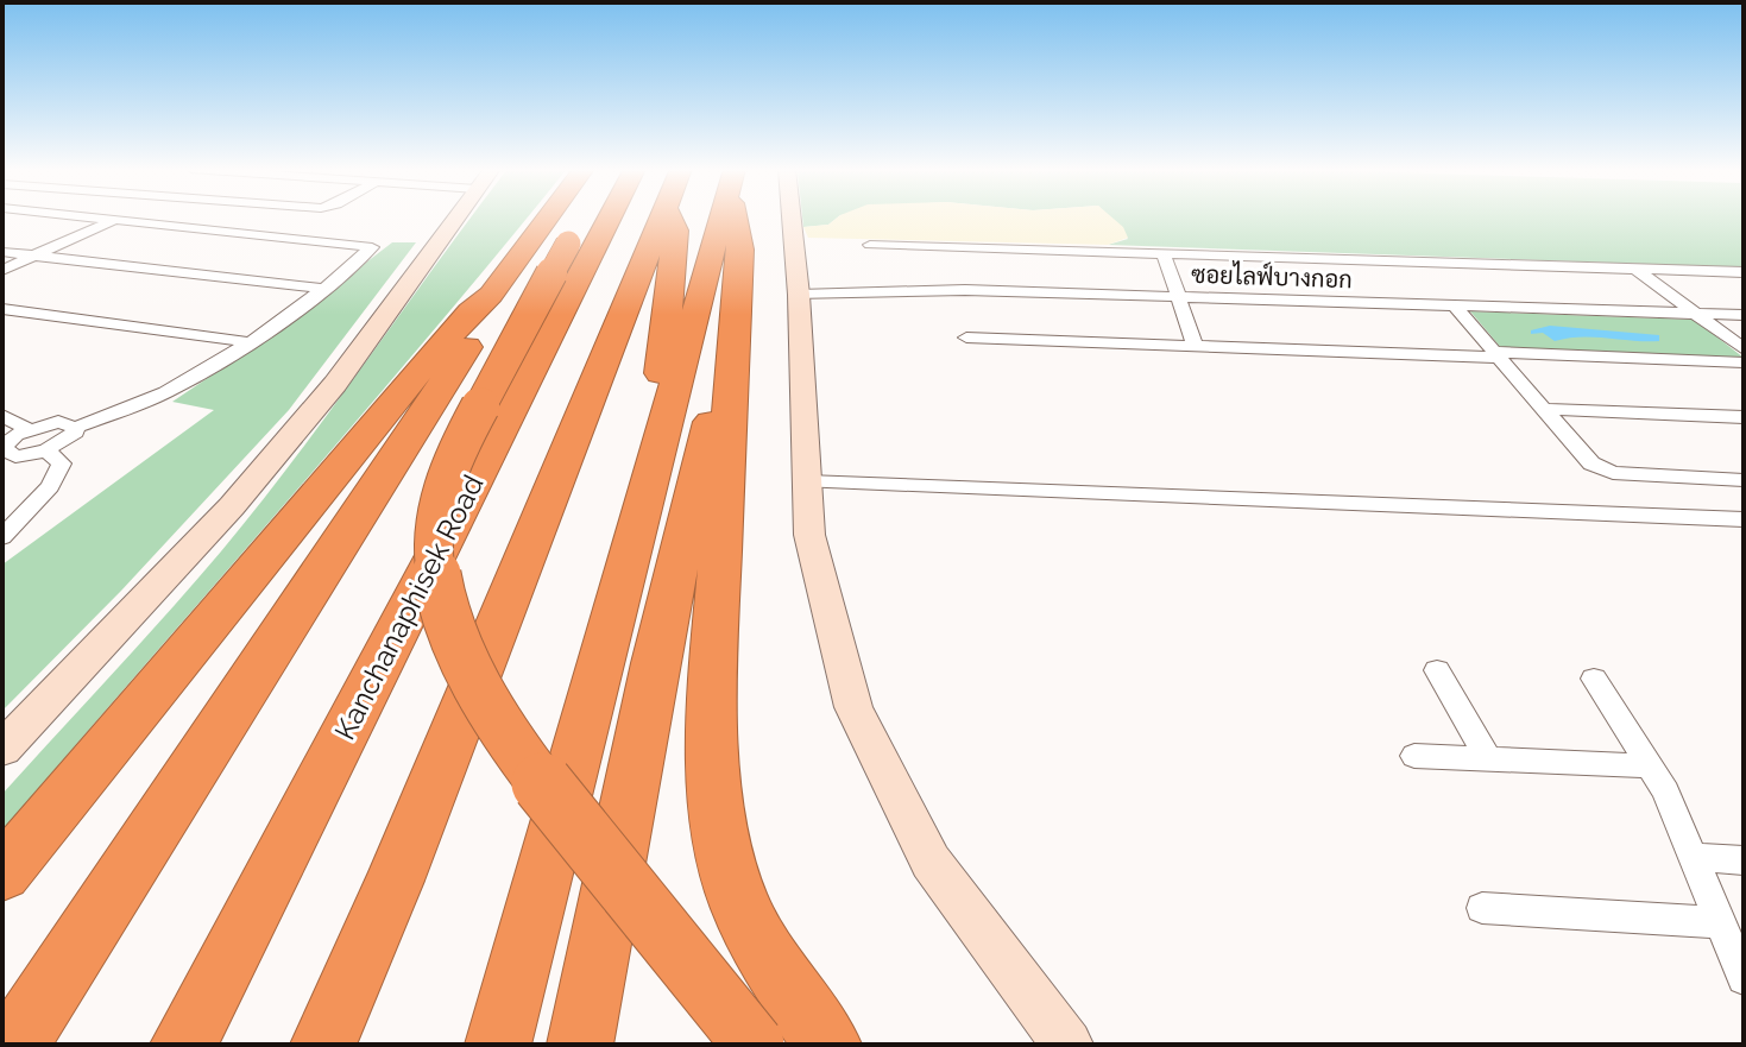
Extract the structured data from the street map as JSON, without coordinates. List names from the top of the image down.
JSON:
{
  "streets": {
    "highway": ["Kanchanaphisek Road"],
    "street": ["ซอยไลฟ์บางกอก"]
  }
}
